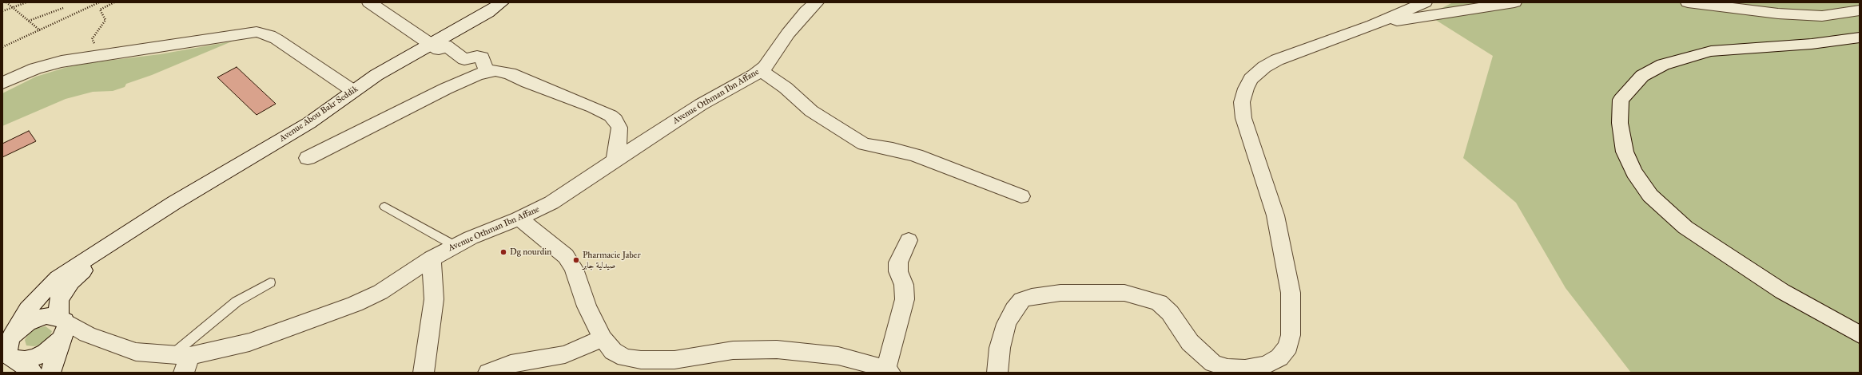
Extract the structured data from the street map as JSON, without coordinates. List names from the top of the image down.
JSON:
{
  "streets": {
    "street": ["Avenue Othman Ibn Affane", "Avenue Abou Bakr Seddik"]
  },
  "places": ["Dg nourdin", "Pharmacie Jaber صيدلية جابر"]
}
